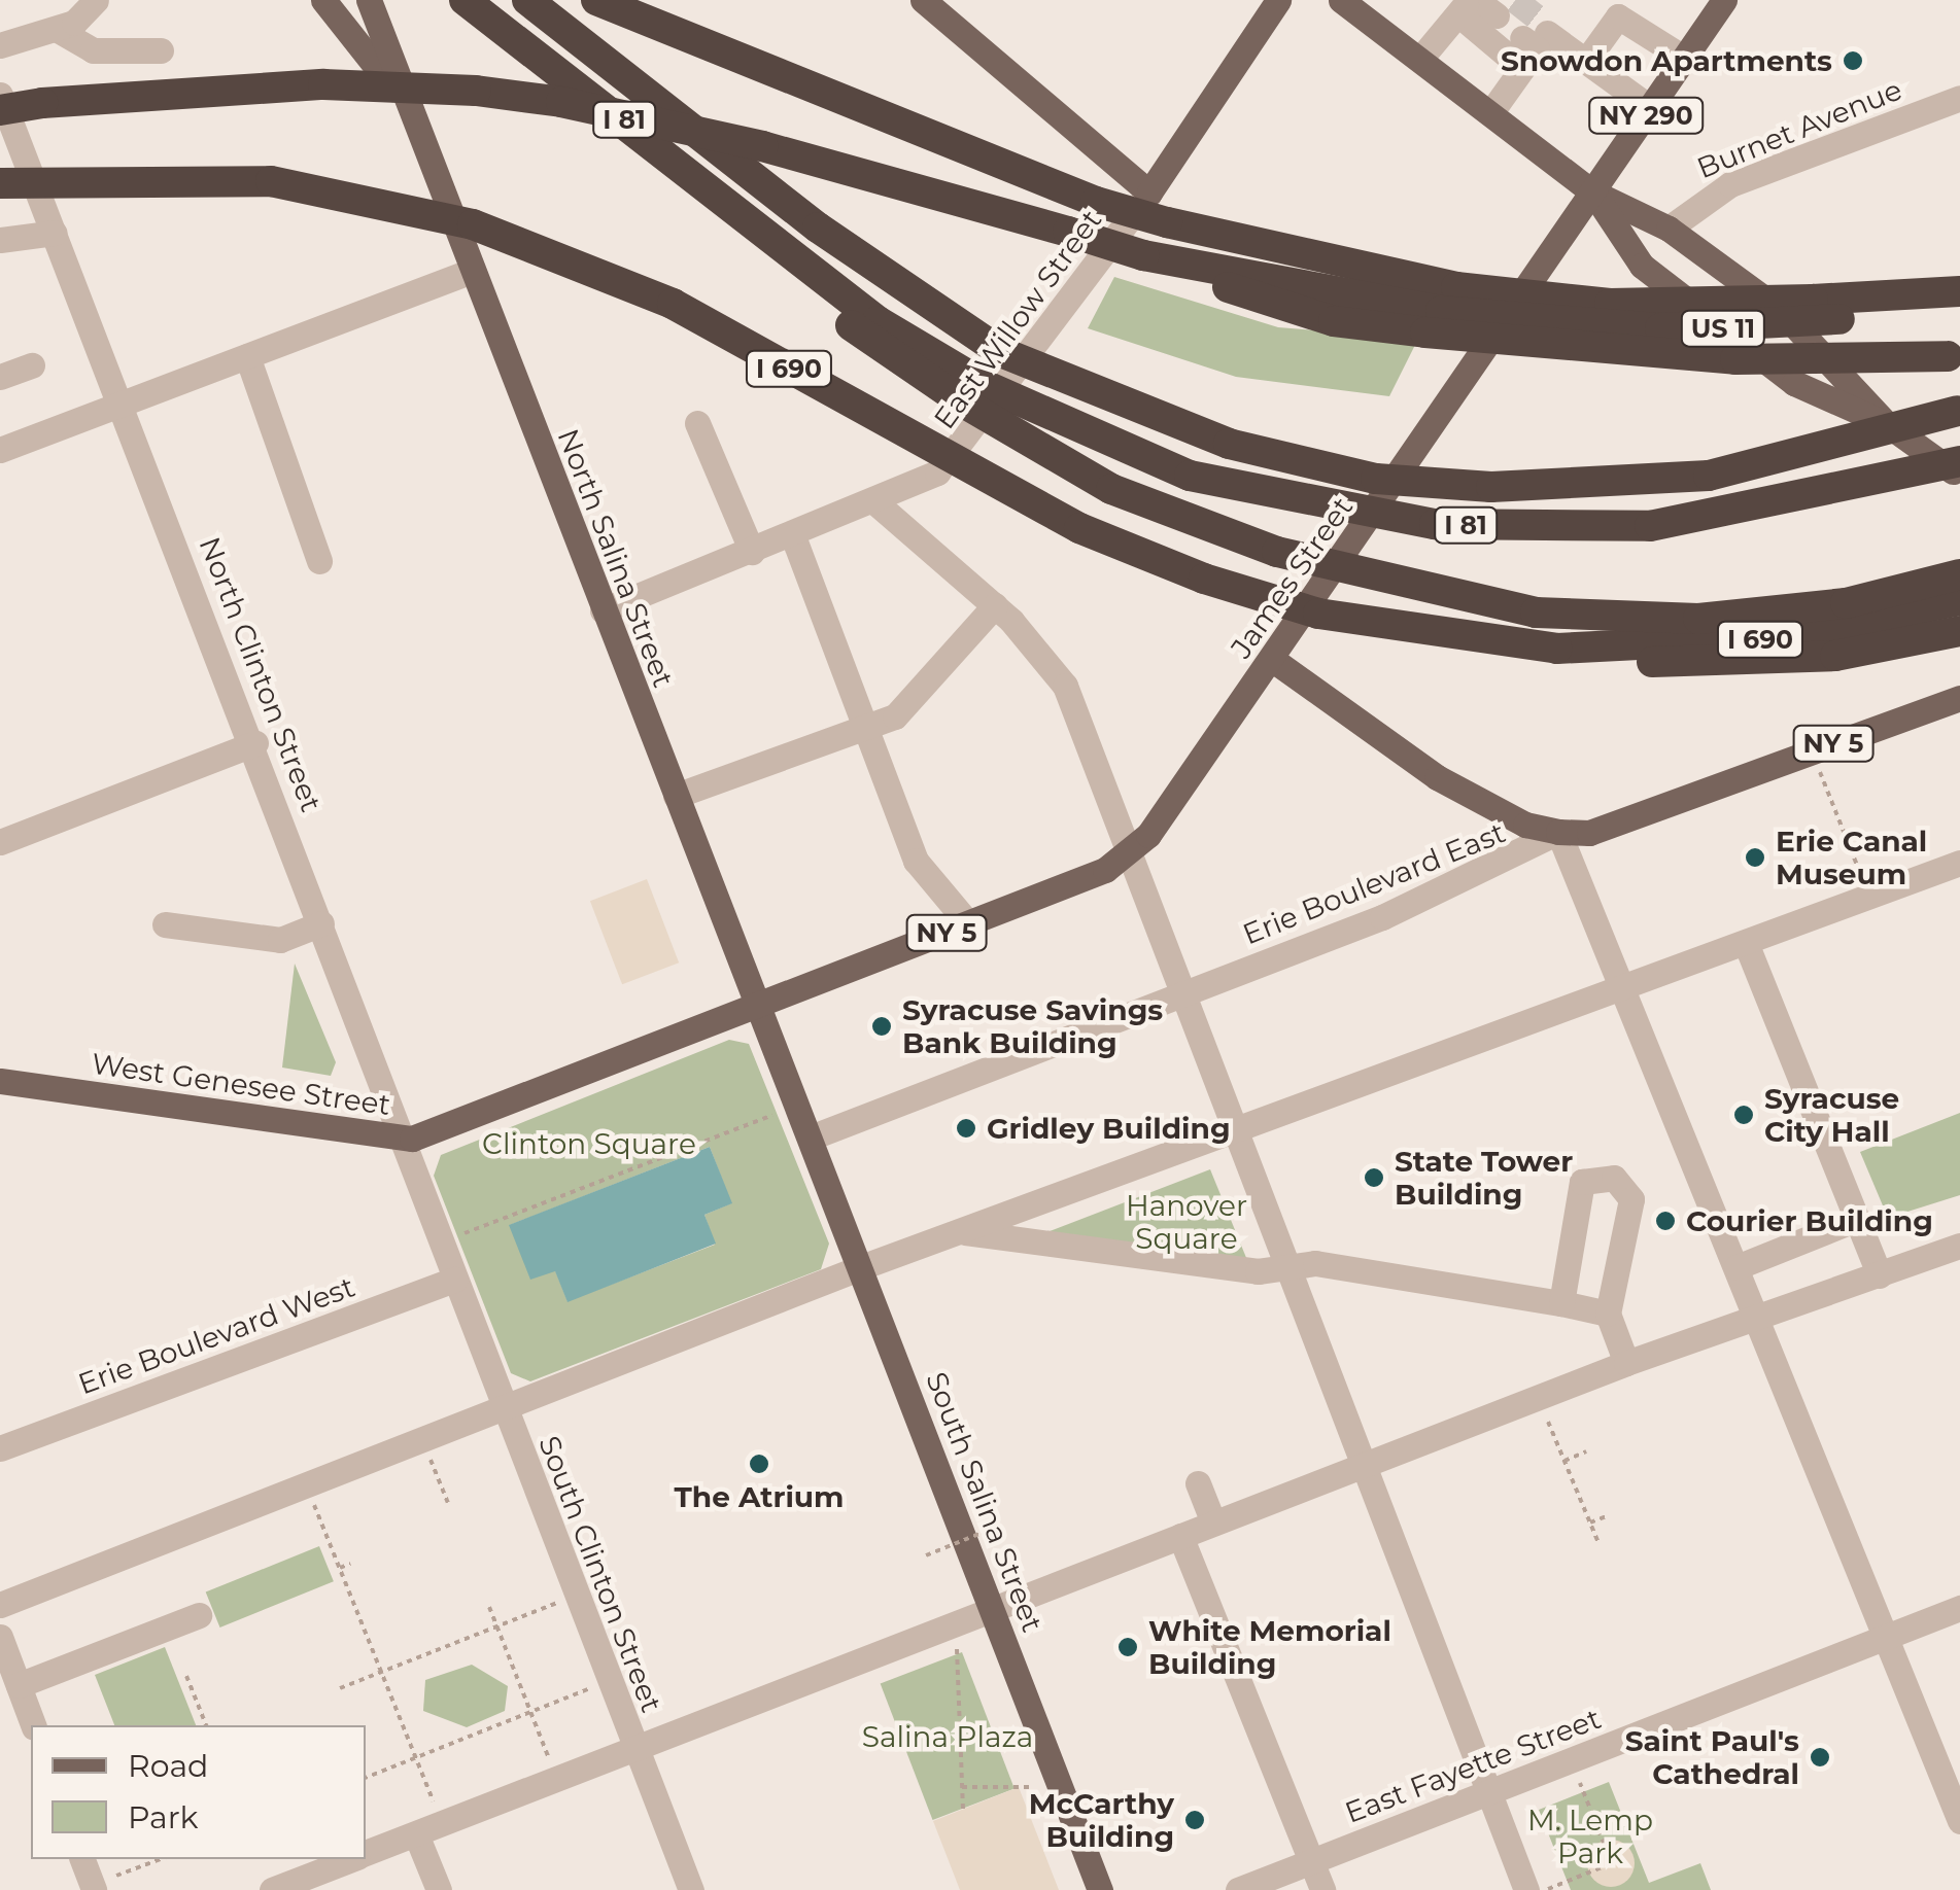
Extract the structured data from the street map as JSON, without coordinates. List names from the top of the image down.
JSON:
{
  "streets": {
    "highway": ["I 81", "I 690"],
    "main road": [
      "NY 290",
      "East Willow Street",
      "US 11",
      "North Salina Street",
      "James Street",
      "NY 5",
      "Erie Boulevard East",
      "West Genesee Street",
      "South Salina Street"
    ],
    "street": [
      "Burnet Avenue",
      "North Clinton Street",
      "Erie Boulevard West",
      "South Clinton Street",
      "East Fayette Street"
    ]
  },
  "crossings": [
    ["Burnet Avenue", "US 11"],
    ["East Willow Street", "North Salina Street"],
    ["US 11", "James Street"],
    ["North Salina Street", "James Street"],
    ["North Salina Street", "Erie Boulevard East"],
    ["North Salina Street", "West Genesee Street"],
    ["North Salina Street", "South Salina Street"],
    ["James Street", "NY 5"],
    ["James Street", "West Genesee Street"],
    ["North Clinton Street", "West Genesee Street"],
    ["North Clinton Street", "Erie Boulevard West"],
    ["North Clinton Street", "South Clinton Street"],
    ["NY 5", "Erie Boulevard East"],
    ["Erie Boulevard East", "South Salina Street"],
    ["Erie Boulevard West", "South Clinton Street"]
  ],
  "parks": [
    "Clinton Square",
    "Hanover Square",
    "Salina Plaza",
    "M. Lemp Park"
  ],
  "places": [
    "Snowdon Apartments",
    "Erie Canal Museum",
    "Syracuse Savings Bank Building",
    "Syracuse City Hall",
    "Gridley Building",
    "State Tower Building",
    "Courier Building",
    "The Atrium",
    "White Memorial Building",
    "Saint Paul's Cathedral",
    "McCarthy Building"
  ],
  "legend": ["Road", "Park"]
}
